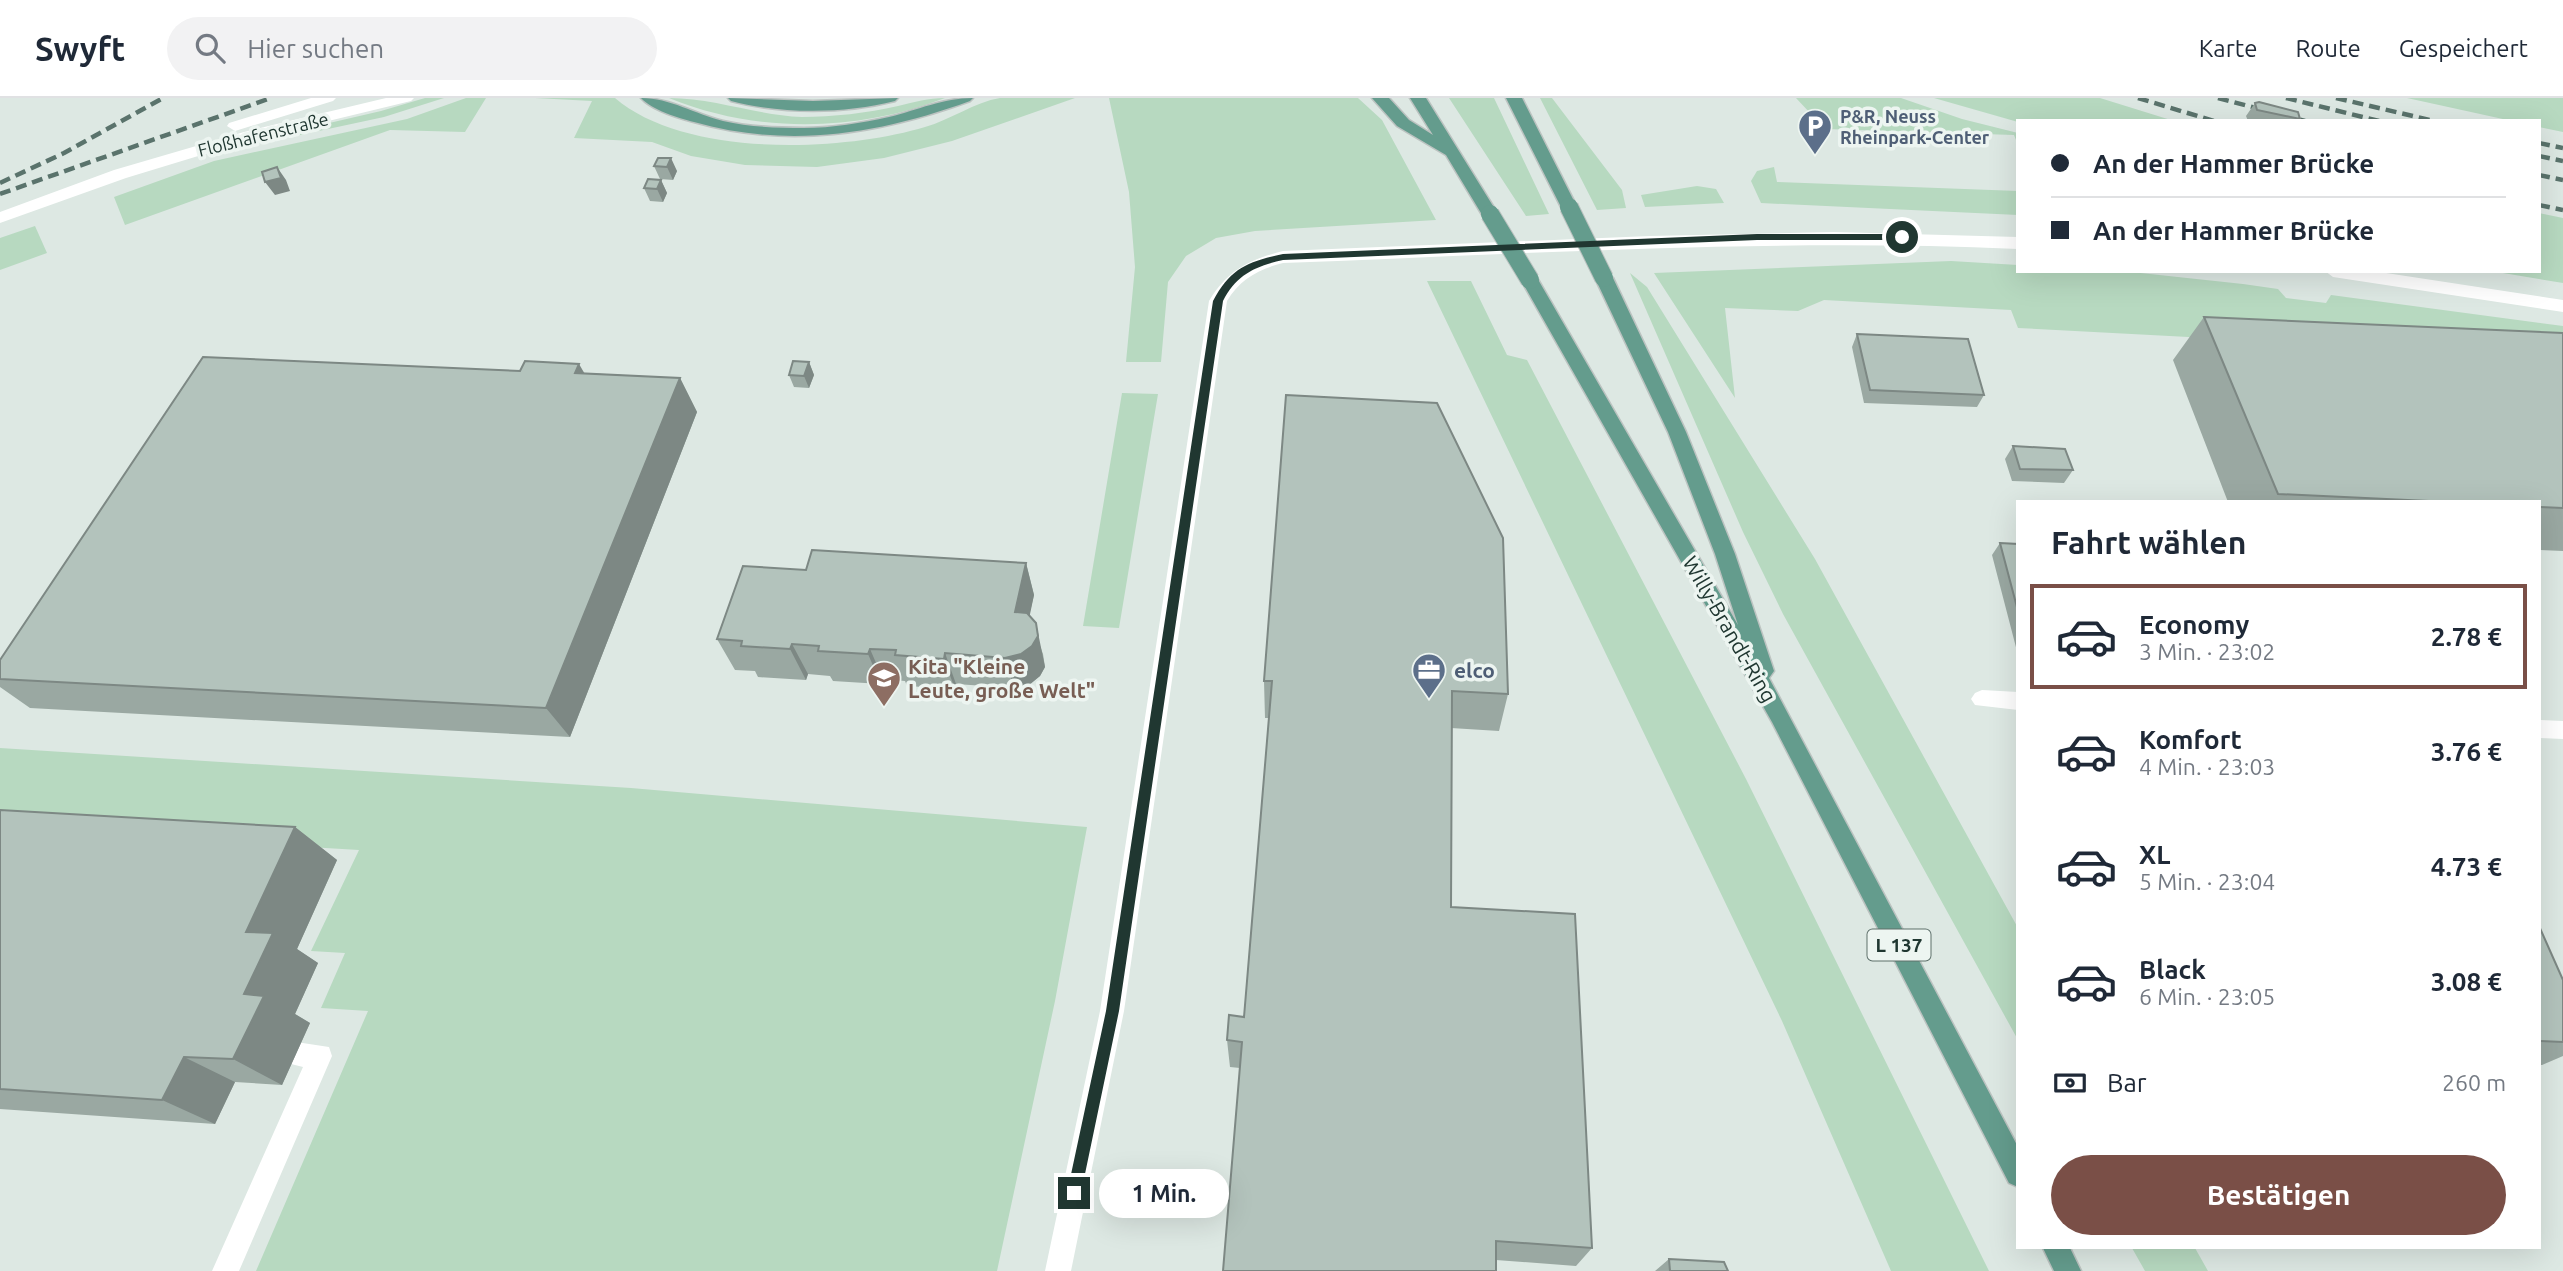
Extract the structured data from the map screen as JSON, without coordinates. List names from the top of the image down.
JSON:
{
  "streets": {
    "main road": ["Willy-Brandt-Ring", "L 137"],
    "street": ["Floßhafenstraße"]
  },
  "places": {
    "parking": ["P&R, Neuss Rheinpark-Center"],
    "office": ["elco"],
    "school or university": ["Kita \"Kleine Leute, große Welt\""]
  },
  "page": {
    "header": "Swyft",
    "search": "Hier suchen",
    "nav": ["Karte", "Route", "Gespeichert"],
    "banner": ["An der Hammer Brücke", "An der Hammer Brücke"],
    "heading": "Fahrt wählen",
    "list": [
      {
        "name": "Economy",
        "note": "3 Min. · 23:02",
        "value": "2.78 €"
      },
      {
        "name": "Komfort",
        "note": "4 Min. · 23:03",
        "value": "3.76 €"
      },
      {
        "name": "XL",
        "note": "5 Min. · 23:04",
        "value": "4.73 €"
      },
      {
        "name": "Black",
        "note": "6 Min. · 23:05",
        "value": "3.08 €"
      }
    ],
    "pay": ["Bar", "260 m"],
    "buttons": "Bestätigen",
    "bubble": "1 Min."
  }
}
